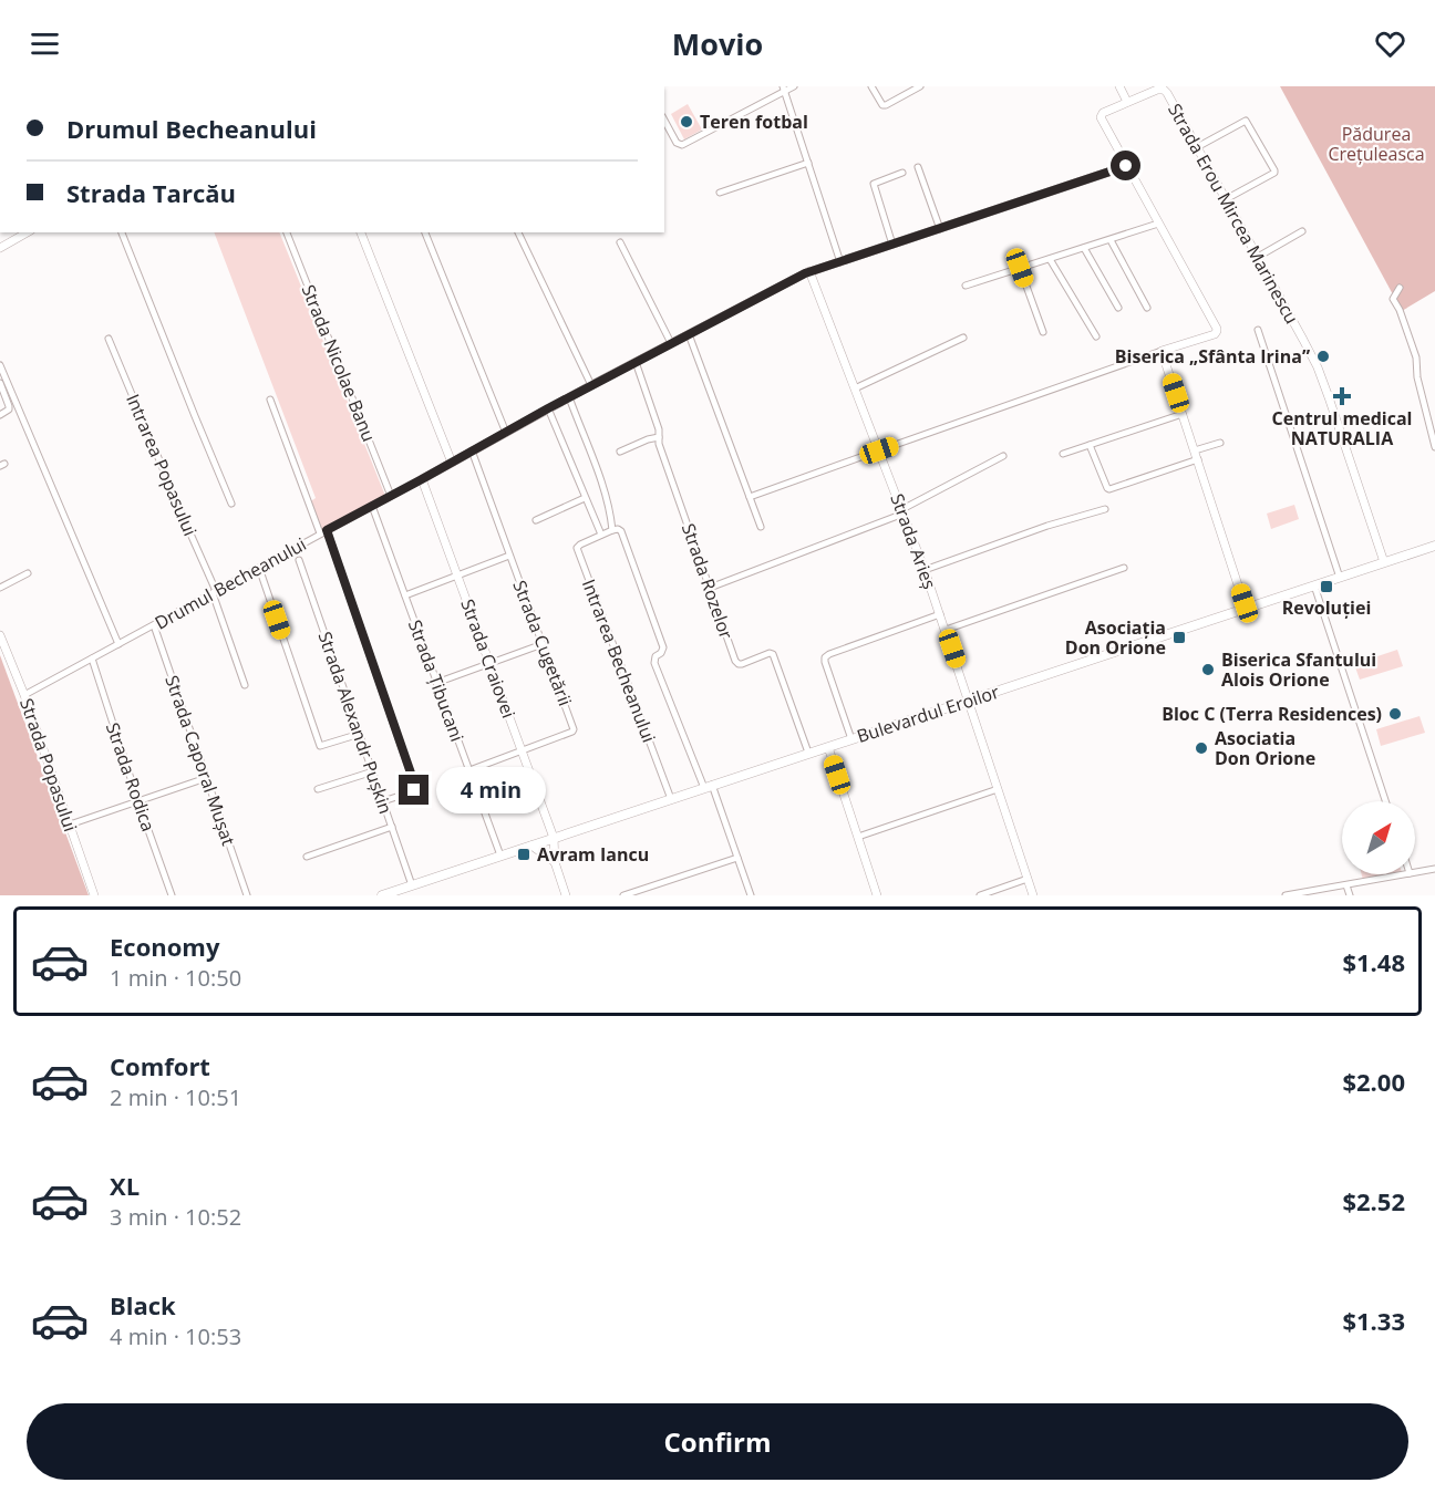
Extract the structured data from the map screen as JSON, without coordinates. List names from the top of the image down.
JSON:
{
  "streets": {
    "main road": ["Bulevardul Eroilor"],
    "street": [
      "Strada Erou Mircea Marinescu",
      "Strada Nicolae Banu",
      "Intrarea Popasului",
      "Strada Arieș",
      "Strada Rozelor",
      "Drumul Becheanului",
      "Strada Cugetării",
      "Strada Craiovei",
      "Intrarea Becheanului",
      "Strada Țibucani",
      "Strada Alexandr Pușkin",
      "Strada Caporal Mușat",
      "Strada Popasului",
      "Strada Rodica"
    ]
  },
  "crossings": [
    ["Strada Erou Mircea Marinescu", "Bulevardul Eroilor"],
    ["Strada Nicolae Banu", "Drumul Becheanului"],
    ["Intrarea Popasului", "Drumul Becheanului"],
    ["Strada Arieș", "Drumul Becheanului"],
    ["Strada Arieș", "Bulevardul Eroilor"],
    ["Strada Rozelor", "Drumul Becheanului"],
    ["Strada Rozelor", "Bulevardul Eroilor"],
    ["Drumul Becheanului", "Strada Cugetării"],
    ["Drumul Becheanului", "Strada Craiovei"],
    ["Drumul Becheanului", "Strada Țibucani"],
    ["Drumul Becheanului", "Strada Caporal Mușat"],
    ["Drumul Becheanului", "Strada Popasului"],
    ["Drumul Becheanului", "Strada Rodica"],
    ["Strada Cugetării", "Strada Craiovei"],
    ["Strada Cugetării", "Strada Țibucani"],
    ["Strada Craiovei", "Bulevardul Eroilor"],
    ["Intrarea Becheanului", "Bulevardul Eroilor"],
    ["Strada Țibucani", "Bulevardul Eroilor"],
    ["Bulevardul Eroilor", "Strada Alexandr Pușkin"]
  ],
  "parks": ["Pădurea Crețuleasca"],
  "places": {
    "other": [
      "Teren fotbal",
      "Biserica „Sfânta Irina”",
      "Biserica Sfantului Alois Orione",
      "Bloc C (Terra Residences)",
      "Asociatia Don Orione"
    ],
    "health": ["Centrul medical NATURALIA"],
    "transit": ["Revoluției", "Asociația Don Orione", "Avram Iancu"]
  },
  "north": "top right",
  "page": {
    "header": "Movio",
    "banner": ["Drumul Becheanului", "Strada Tarcău"],
    "bubble": "4 min",
    "list": [
      {
        "name": "Economy",
        "note": "1 min · 10:50",
        "value": "$1.48"
      },
      {
        "name": "Comfort",
        "note": "2 min · 10:51",
        "value": "$2.00"
      },
      {
        "name": "XL",
        "note": "3 min · 10:52",
        "value": "$2.52"
      },
      {
        "name": "Black",
        "note": "4 min · 10:53",
        "value": "$1.33"
      }
    ],
    "buttons": "Confirm"
  }
}
